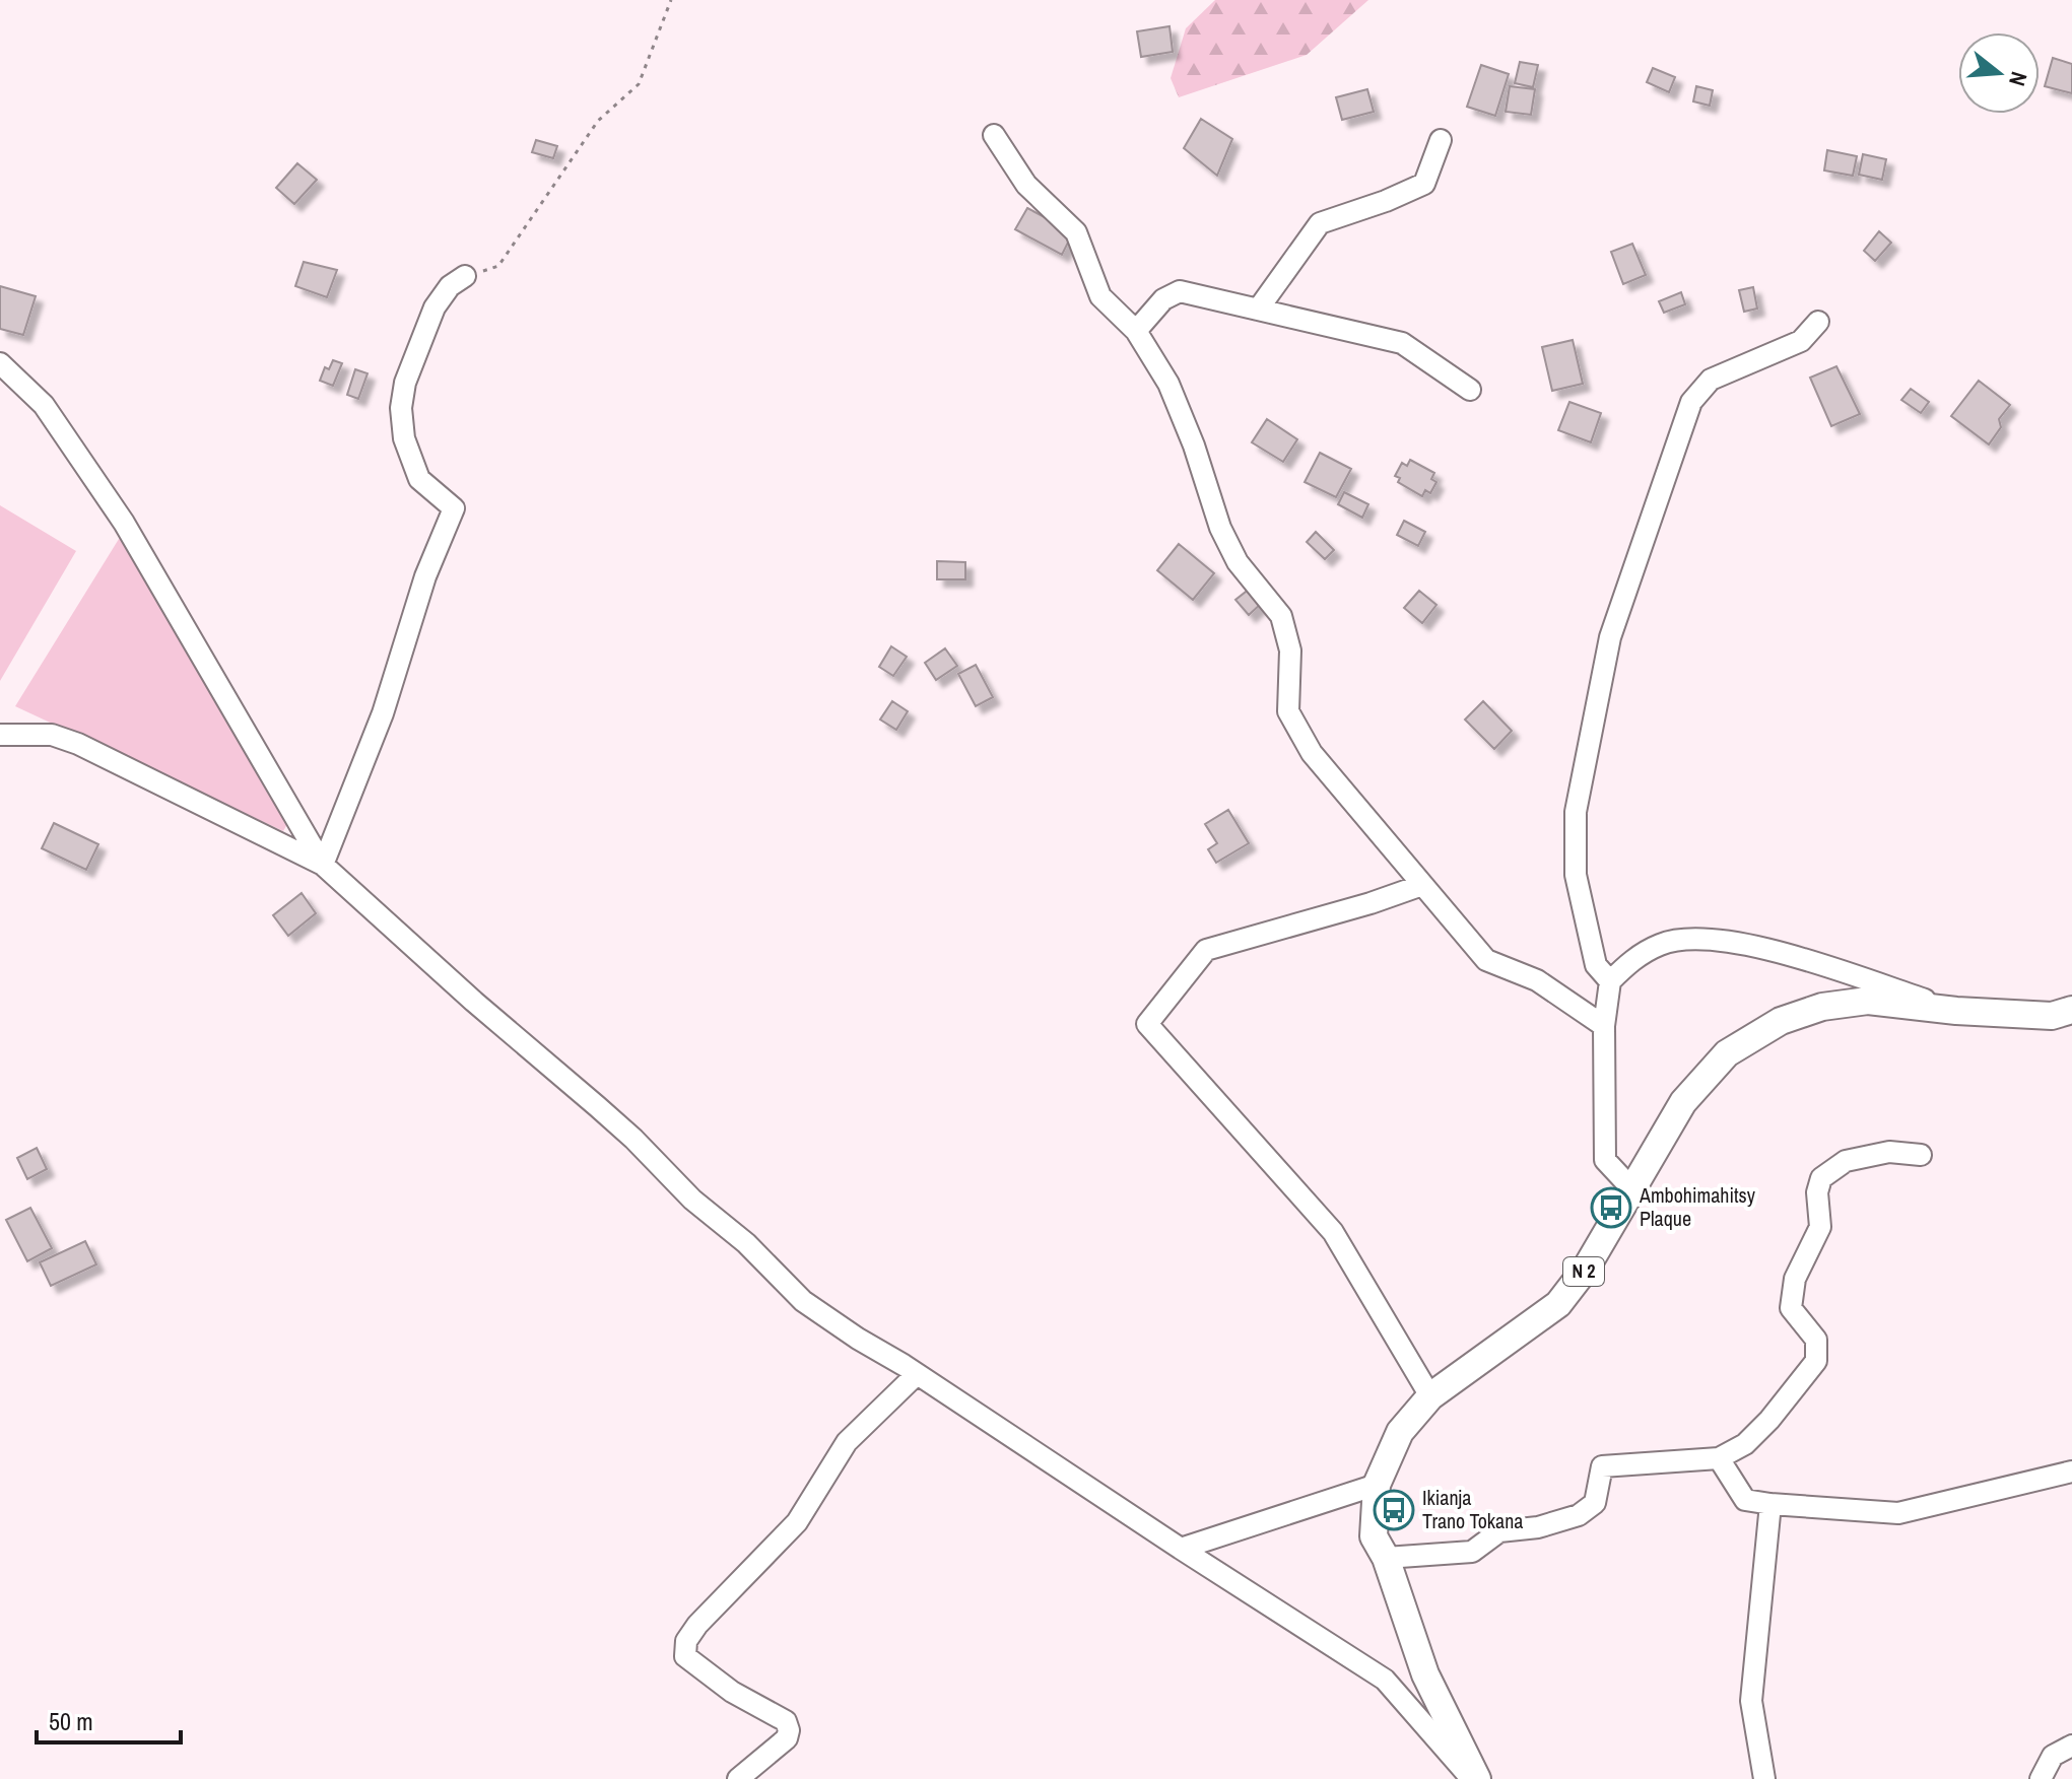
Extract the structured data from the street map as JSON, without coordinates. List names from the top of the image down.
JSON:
{
  "streets": {
    "main road": ["N 2"]
  },
  "places": {
    "bus stop": ["Ambohimahitsy Plaque", "Ikianja Trano Tokana"]
  },
  "scale_bar": "50 m",
  "north": "right"
}
